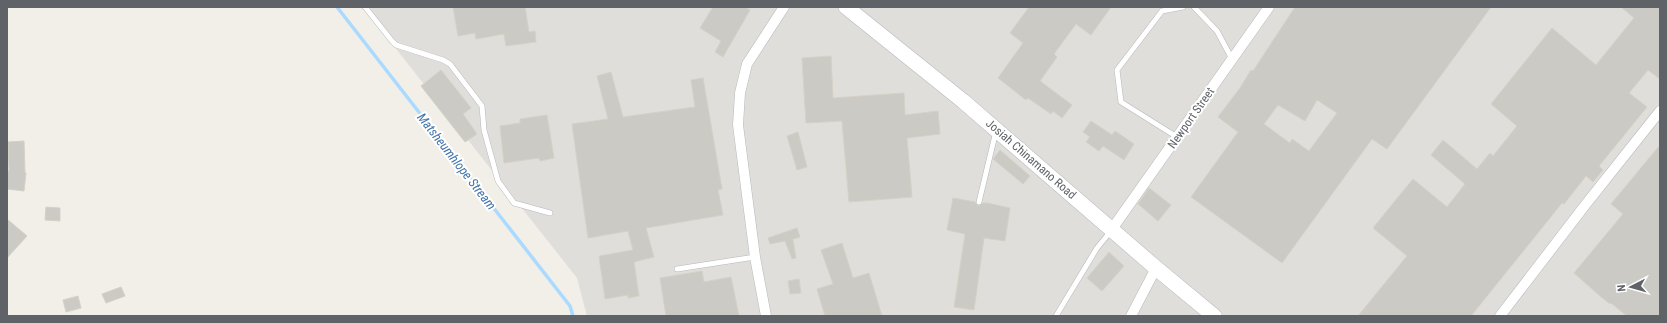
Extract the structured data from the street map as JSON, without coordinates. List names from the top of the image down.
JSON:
{
  "streets": {
    "street": ["Newport Street", "Josiah Chinamano Road"]
  },
  "crossings": [
    ["Newport Street", "Josiah Chinamano Road"]
  ],
  "water": ["Matsheumhlope Stream"],
  "north": "left"
}
